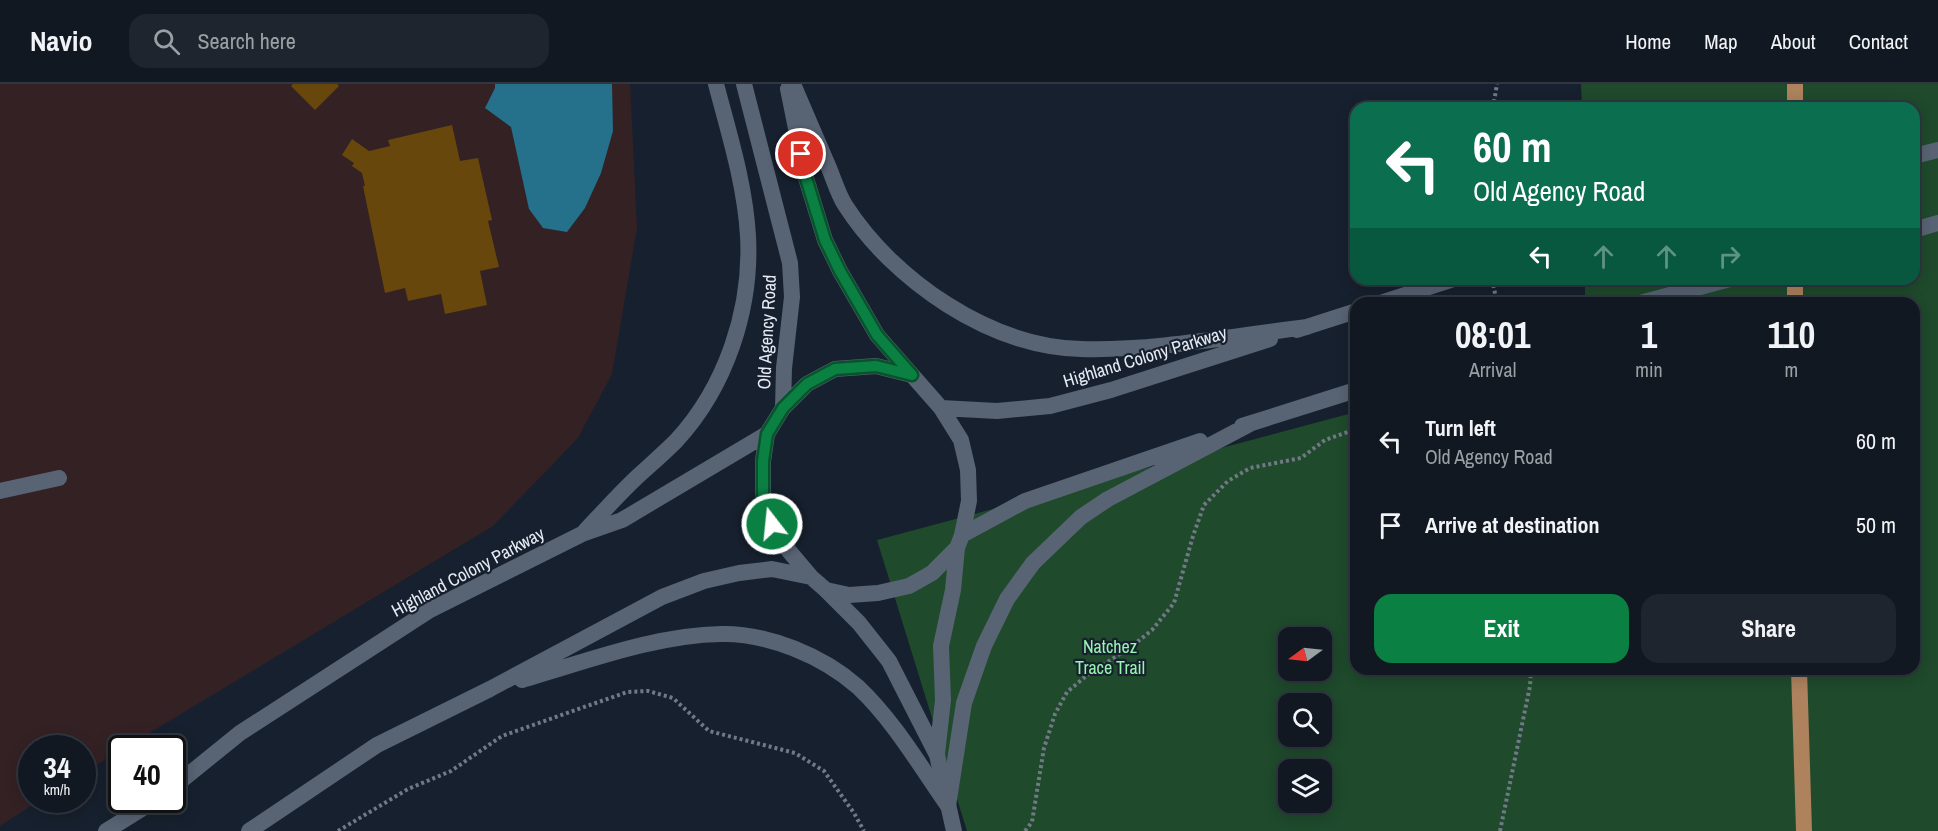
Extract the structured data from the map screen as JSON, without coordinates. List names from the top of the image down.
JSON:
{
  "streets": {
    "street": ["Old Agency Road", "Highland Colony Parkway"]
  },
  "parks": ["Natchez Trace Trail"],
  "north": "left",
  "page": {
    "header": "Navio",
    "search": "Search here",
    "nav": [
      "Home",
      "Map",
      "About",
      "Contact"
    ],
    "turn": ["60 m", "Old Agency Road"],
    "eta": [
      "08:01",
      "Arrival",
      "1",
      "min",
      "110",
      "m"
    ],
    "list": [
      {
        "name": "Turn left",
        "note": "Old Agency Road",
        "value": "60 m"
      },
      {
        "name": "Arrive at destination",
        "value": "50 m"
      }
    ],
    "buttons": ["Exit", "Share"],
    "speed": "34 km/h",
    "limit": "40"
  }
}
